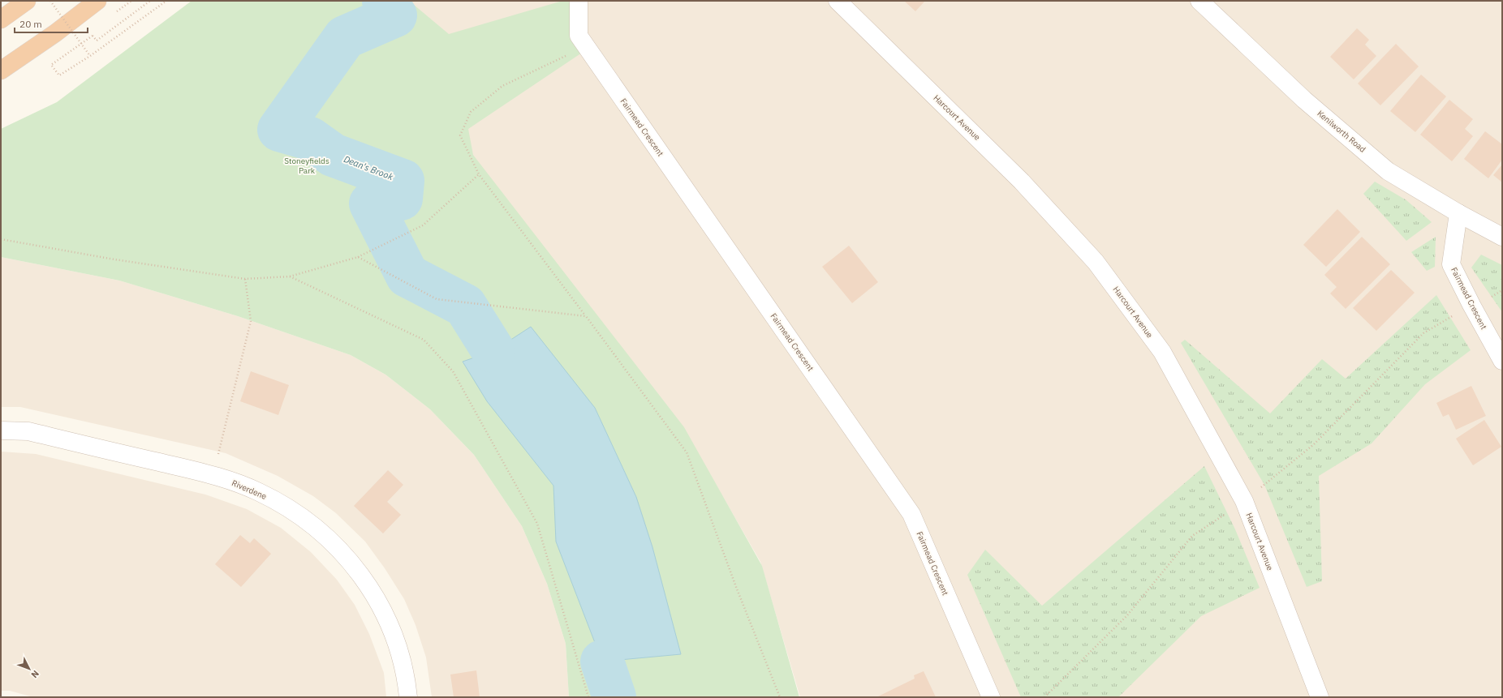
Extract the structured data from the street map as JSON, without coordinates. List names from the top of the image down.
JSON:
{
  "streets": {
    "street": [
      "Harcourt Avenue",
      "Fairmead Crescent",
      "Kenilworth Road",
      "Riverdene"
    ]
  },
  "crossings": [
    ["Fairmead Crescent", "Kenilworth Road"]
  ],
  "water": ["Dean's Brook"],
  "parks": ["Stoneyfields Park"],
  "scale_bar": "20 m",
  "north": "bottom right"
}
